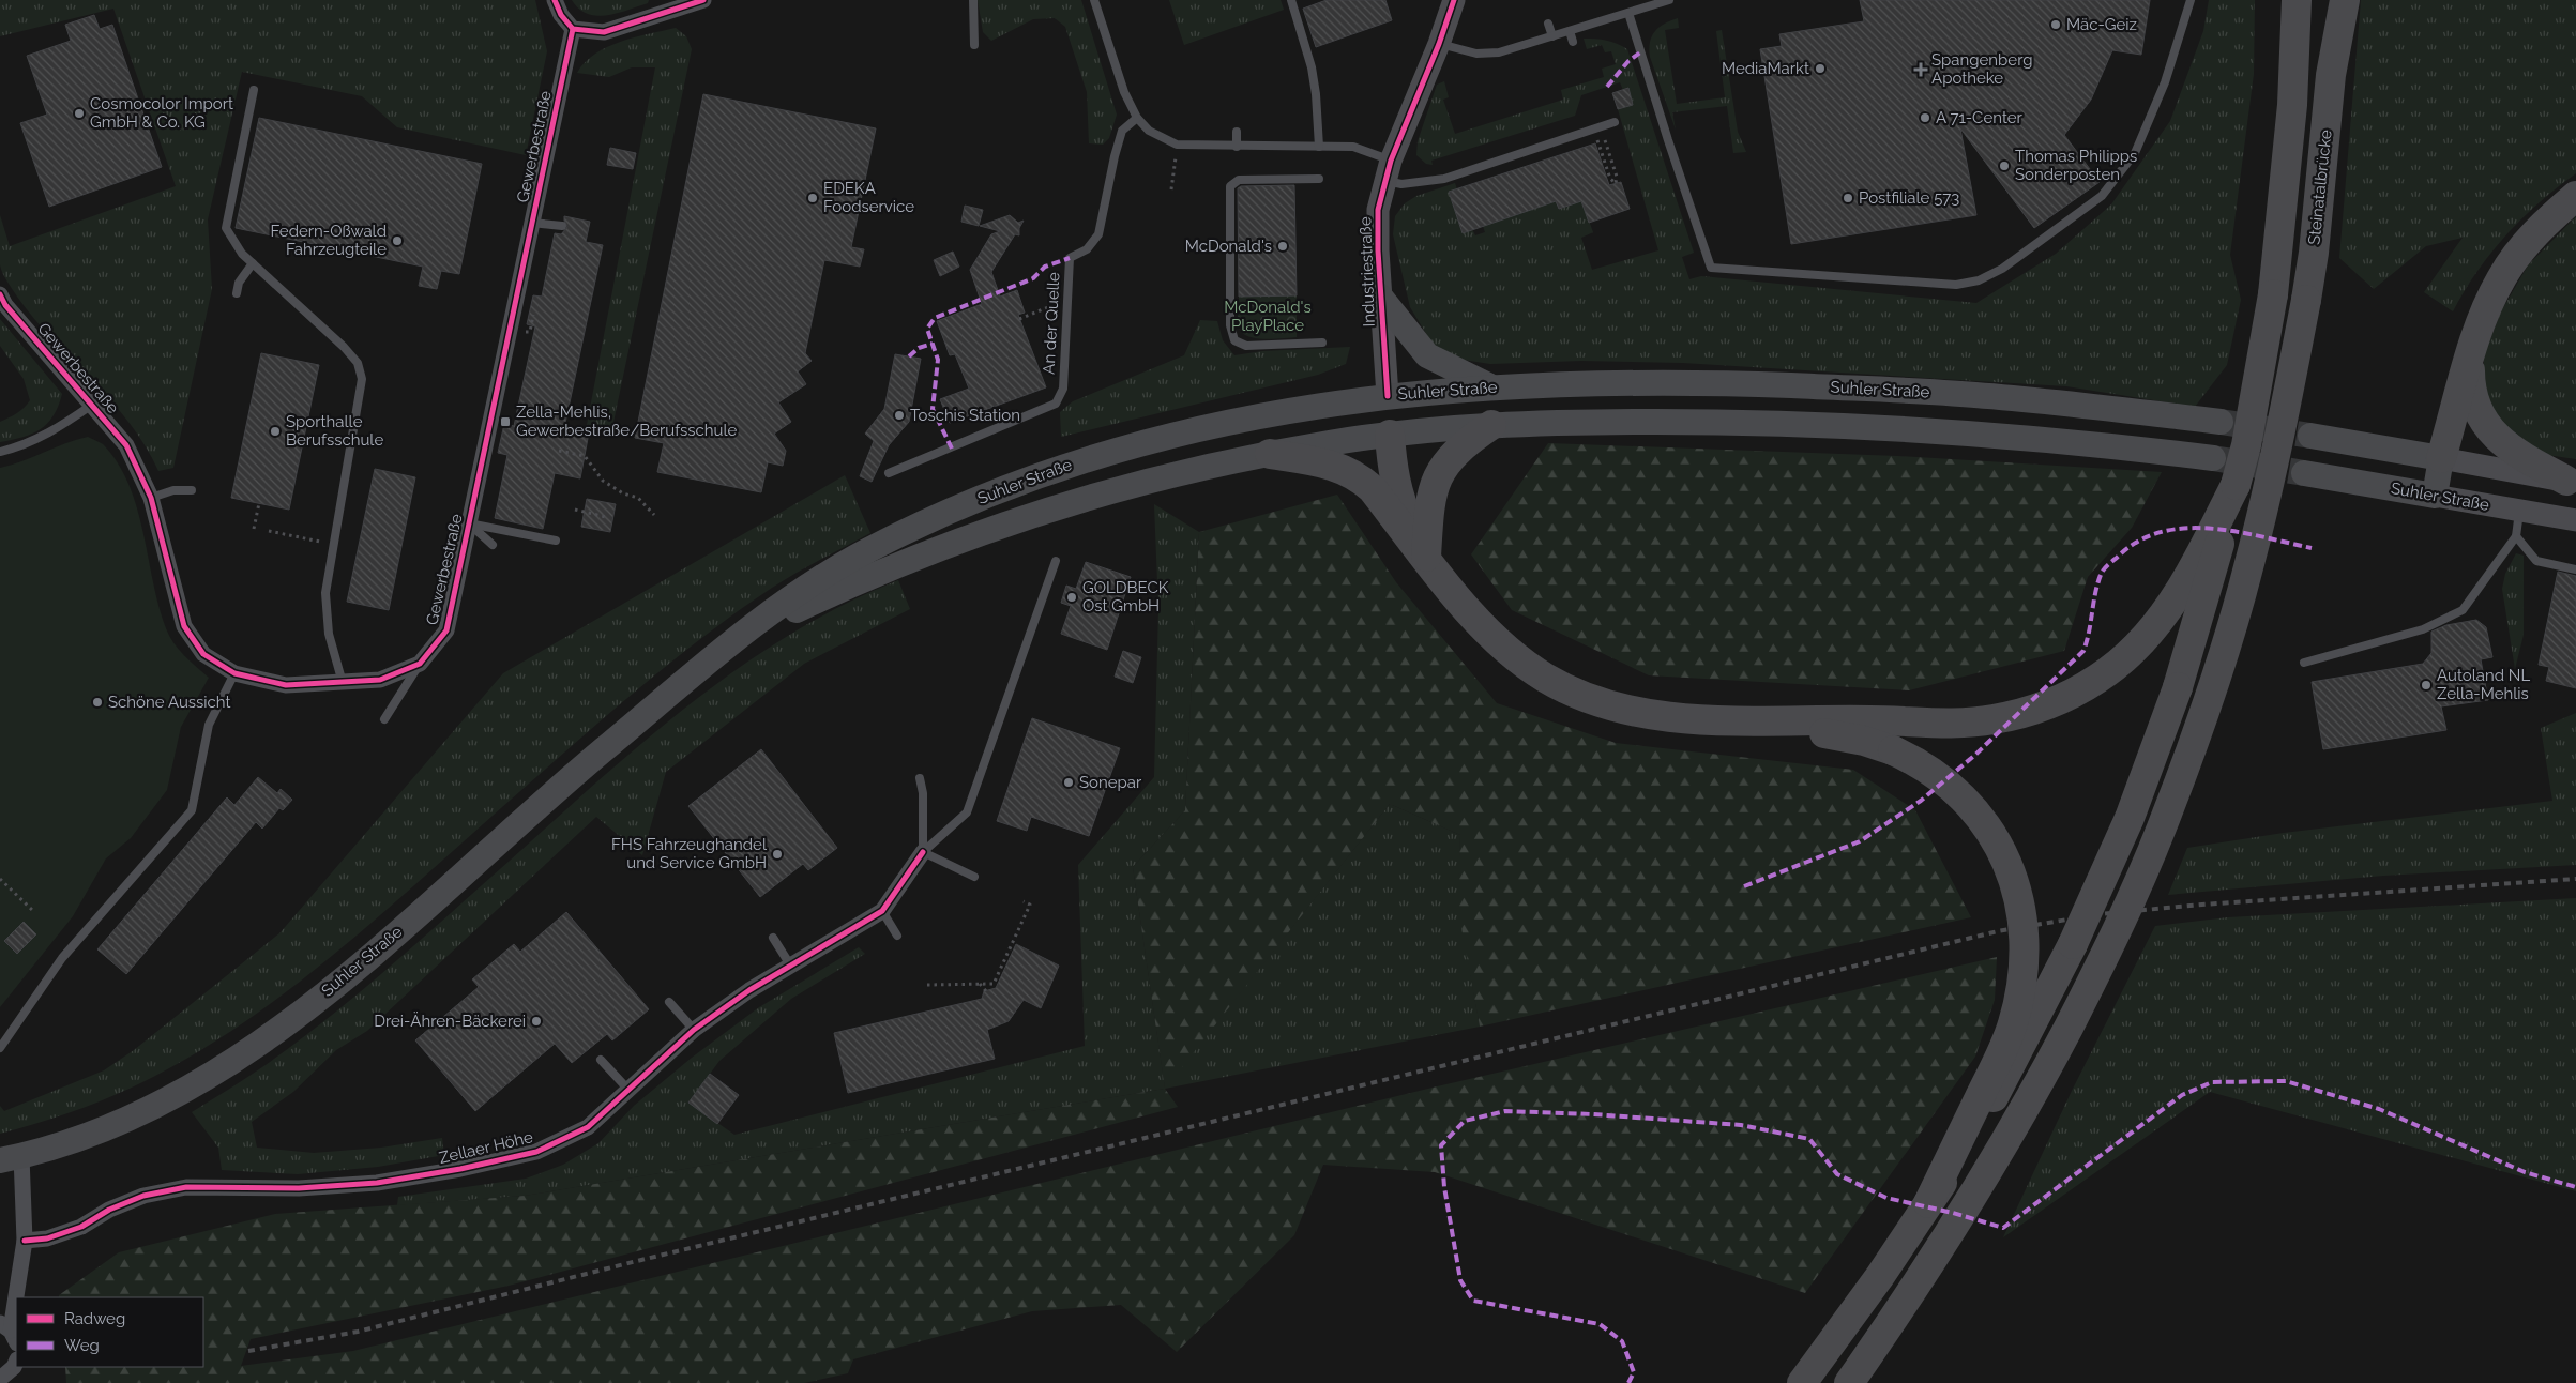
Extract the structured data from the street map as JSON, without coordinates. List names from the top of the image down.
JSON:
{
  "streets": {
    "highway": ["Steinatalbrücke"],
    "main road": ["Suhler Straße"],
    "street": ["Gewerbestraße", "Industriestraße", "Zellaer Höhe"],
    "lane": ["An der Quelle"]
  },
  "crossings": [
    ["Industriestraße", "Suhler Straße"]
  ],
  "parks": ["McDonald's PlayPlace"],
  "places": {
    "other": [
      "Mäc-Geiz",
      "MediaMarkt",
      "Cosmocolor Import GmbH & Co. KG",
      "A 71-Center",
      "Thomas Philipps Sonderposten",
      "EDEKA Foodservice",
      "Postfiliale 573",
      "Federn-Oßwald Fahrzeugteile",
      "McDonald's",
      "Toschis Station",
      "Sporthalle Berufsschule",
      "GOLDBECK Ost GmbH",
      "Autoland NL Zella-Mehlis",
      "Schöne Aussicht",
      "Sonepar",
      "FHS Fahrzeughandel und Service GmbH",
      "Drei-Ähren-Bäckerei"
    ],
    "health": ["Spangenberg Apotheke"],
    "transit": ["Zella-Mehlis, Gewerbestraße/Berufsschule"]
  },
  "legend": ["Radweg", "Weg"]
}
